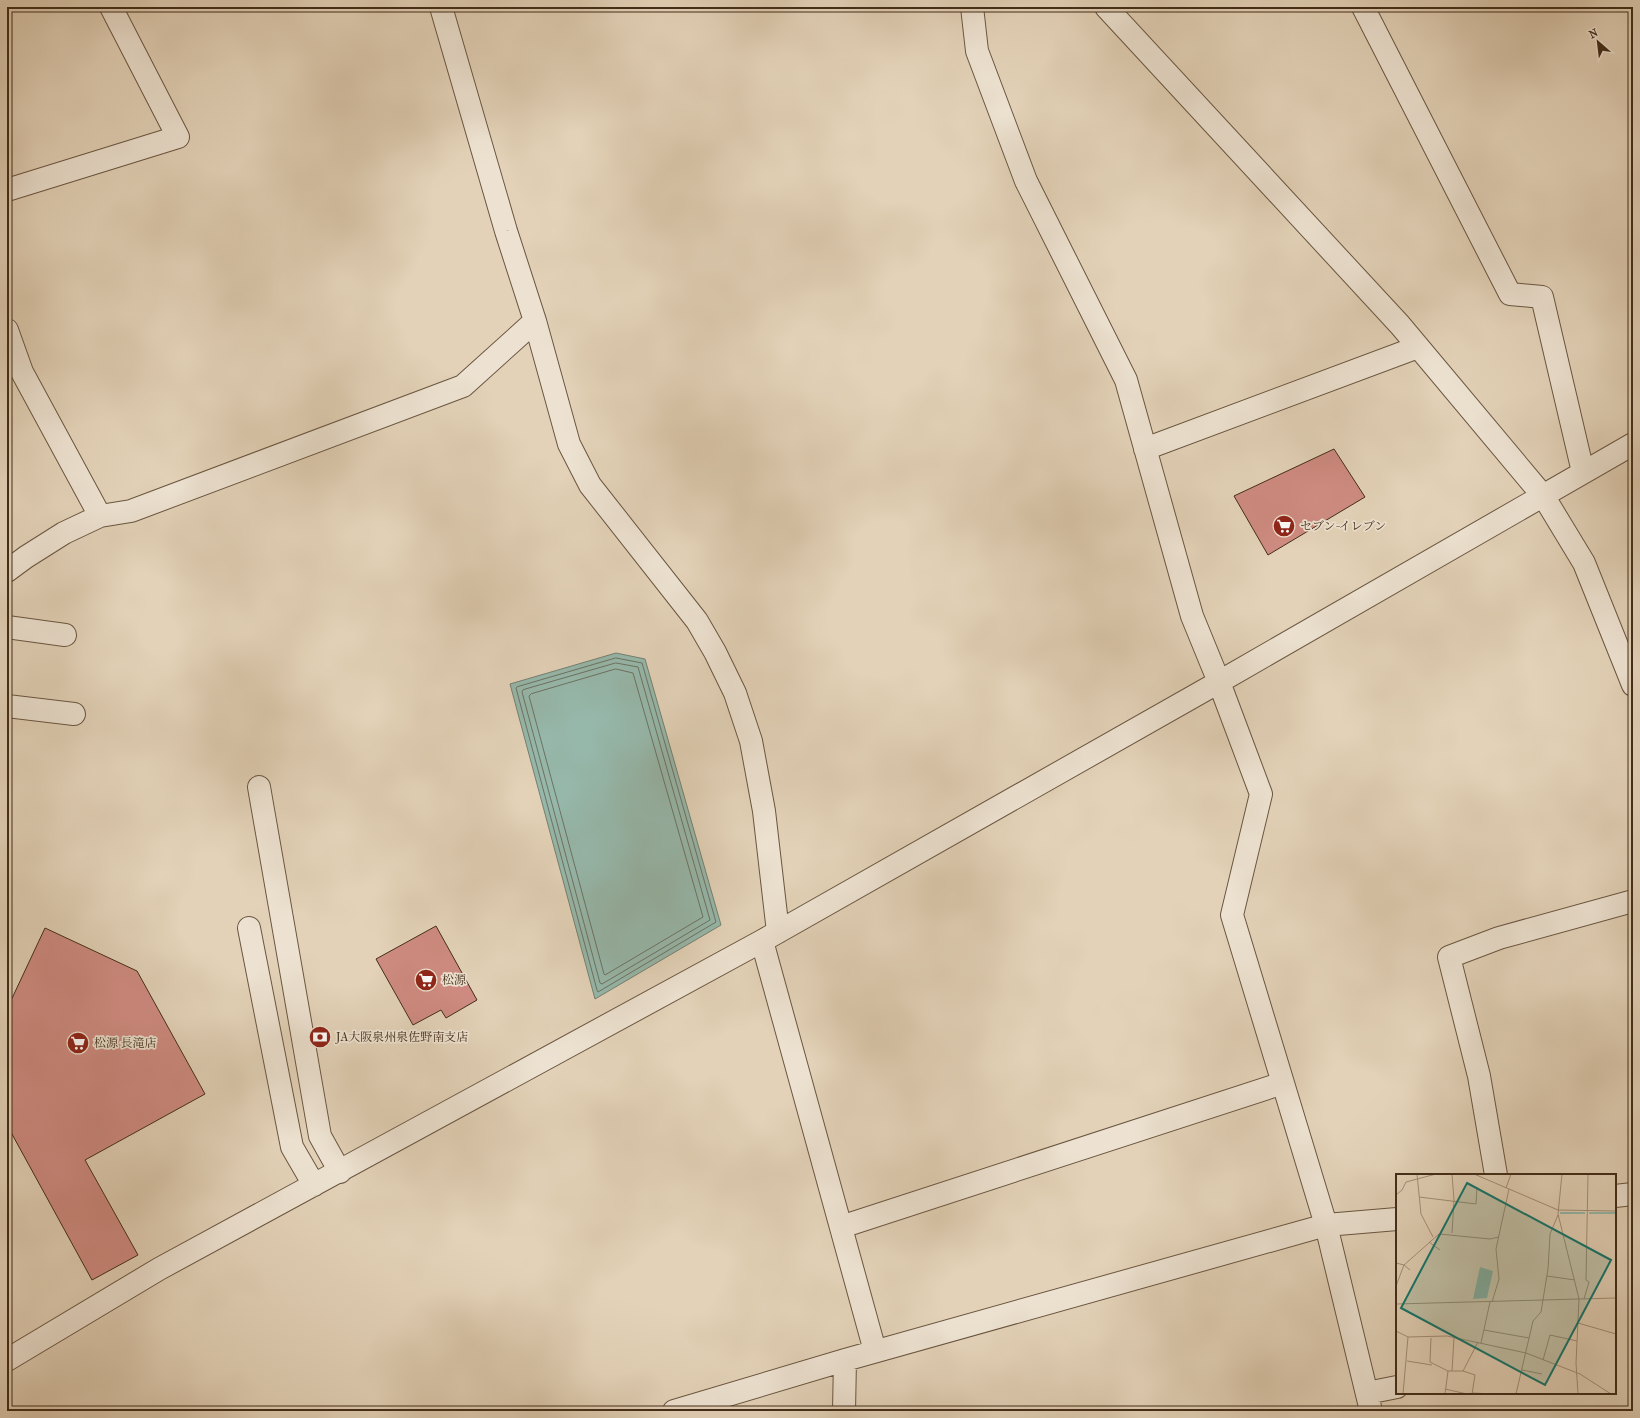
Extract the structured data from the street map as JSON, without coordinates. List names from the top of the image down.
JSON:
{
  "places": {
    "supermarket": ["セブン-イレブン", "松源", "松源 長滝店"],
    "bank": ["JA大阪泉州泉佐野南支店"]
  },
  "north": "top left"
}
